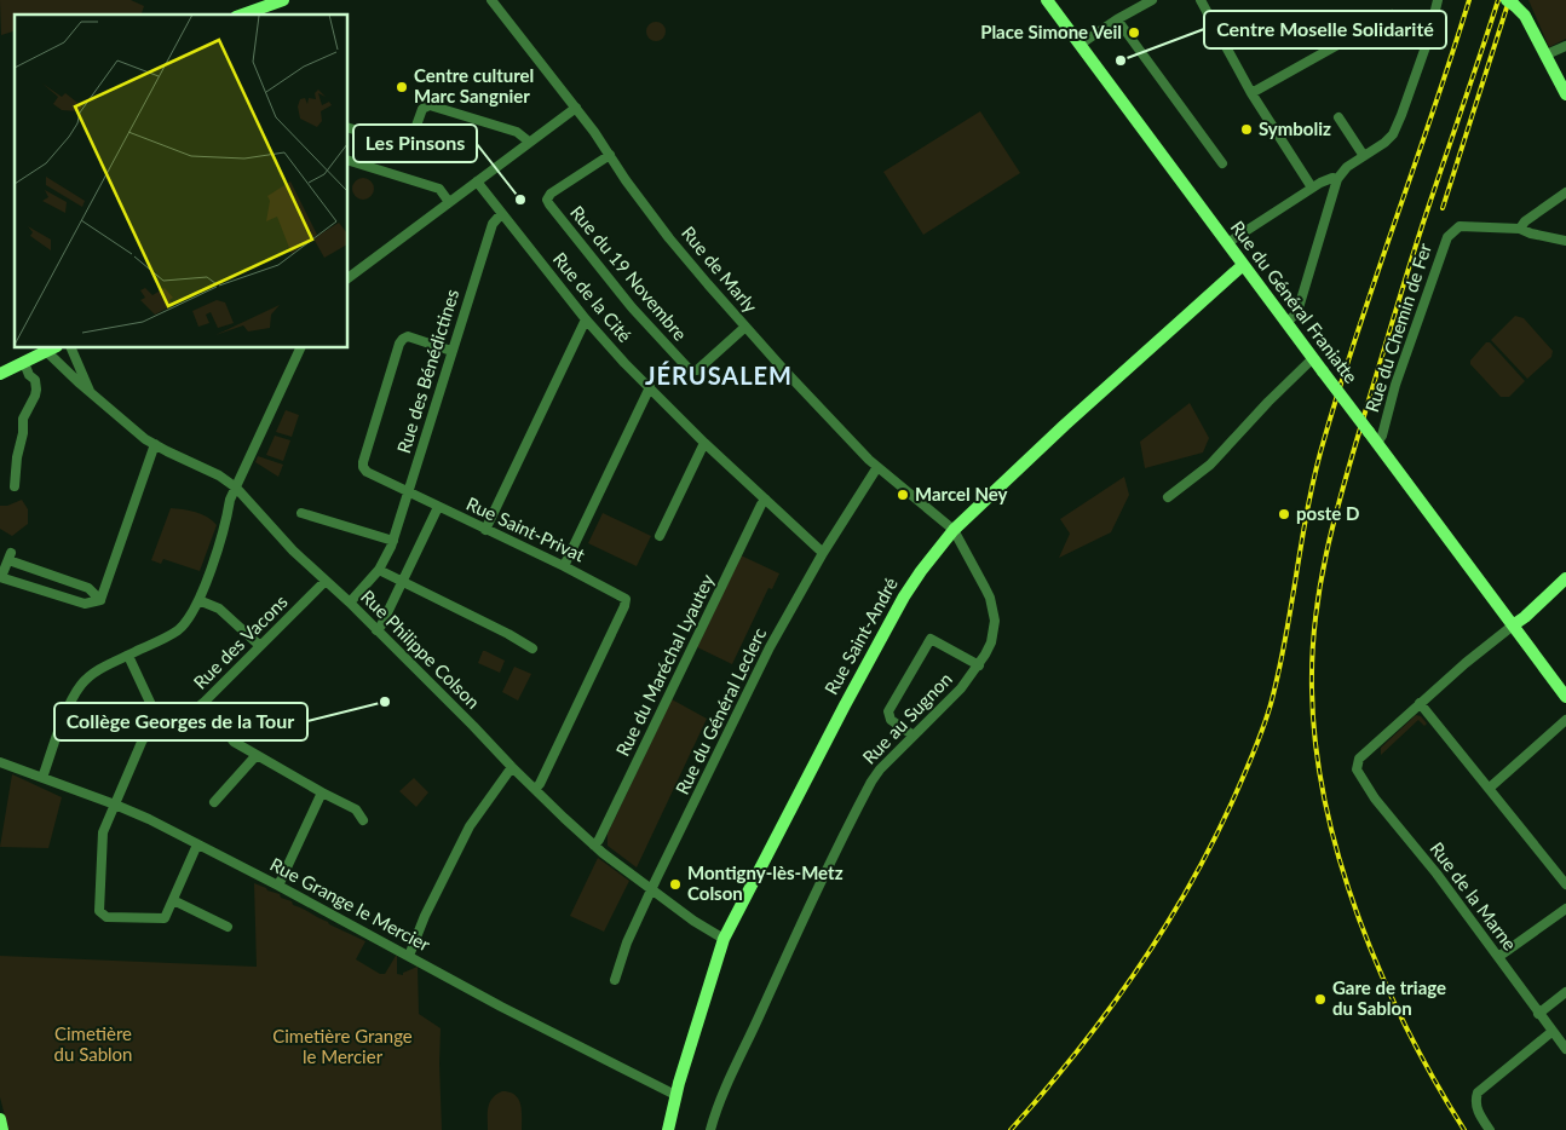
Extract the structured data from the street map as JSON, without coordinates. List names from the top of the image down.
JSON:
{
  "streets": {
    "street": [
      "Rue de Marly",
      "Rue du 19 Novembre",
      "Rue de la Cité",
      "Rue du Général Franiatte",
      "Rue du Chemin de Fer",
      "Rue des Bénédictines",
      "Rue Saint-Privat",
      "Rue Saint-André",
      "Rue des Vacons",
      "Rue Philippe Colson",
      "Rue du Maréchal Lyautey",
      "Rue du Général Leclerc",
      "Rue au Sugnon",
      "Rue de la Marne",
      "Rue Grange le Mercier"
    ]
  },
  "crossings": [
    ["Rue de Marly", "Rue du 19 Novembre"],
    ["Rue de Marly", "Rue Saint-André"],
    ["Rue de Marly", "Rue du Général Leclerc"],
    ["Rue de Marly", "Rue au Sugnon"],
    ["Rue de la Cité", "Rue des Bénédictines"],
    ["Rue de la Cité", "Rue du Maréchal Lyautey"],
    ["Rue de la Cité", "Rue du Général Leclerc"],
    ["Rue du Général Franiatte", "Rue du Chemin de Fer"],
    ["Rue du Général Franiatte", "Rue Saint-André"],
    ["Rue des Bénédictines", "Rue Saint-Privat"],
    ["Rue des Bénédictines", "Rue Philippe Colson"],
    ["Rue Saint-Privat", "Rue Philippe Colson"],
    ["Rue Saint-André", "Rue Philippe Colson"],
    ["Rue Saint-André", "Rue au Sugnon"],
    ["Rue Saint-André", "Rue Grange le Mercier"],
    ["Rue des Vacons", "Rue Philippe Colson"],
    ["Rue des Vacons", "Rue Grange le Mercier"],
    ["Rue Philippe Colson", "Rue du Maréchal Lyautey"],
    ["Rue Philippe Colson", "Rue du Général Leclerc"]
  ],
  "districts": ["JÉRUSALEM"],
  "parks": ["Cimetière du Sablon", "Cimetière Grange le Mercier"],
  "places": [
    "Place Simone Veil",
    "Centre Moselle Solidarité",
    "Centre culturel Marc Sangnier",
    "Symboliz",
    "Les Pinsons",
    "Marcel Ney",
    "poste D",
    "Collège Georges de la Tour",
    "Montigny-lès-Metz Colson",
    "Gare de triage du Sablon"
  ]
}
